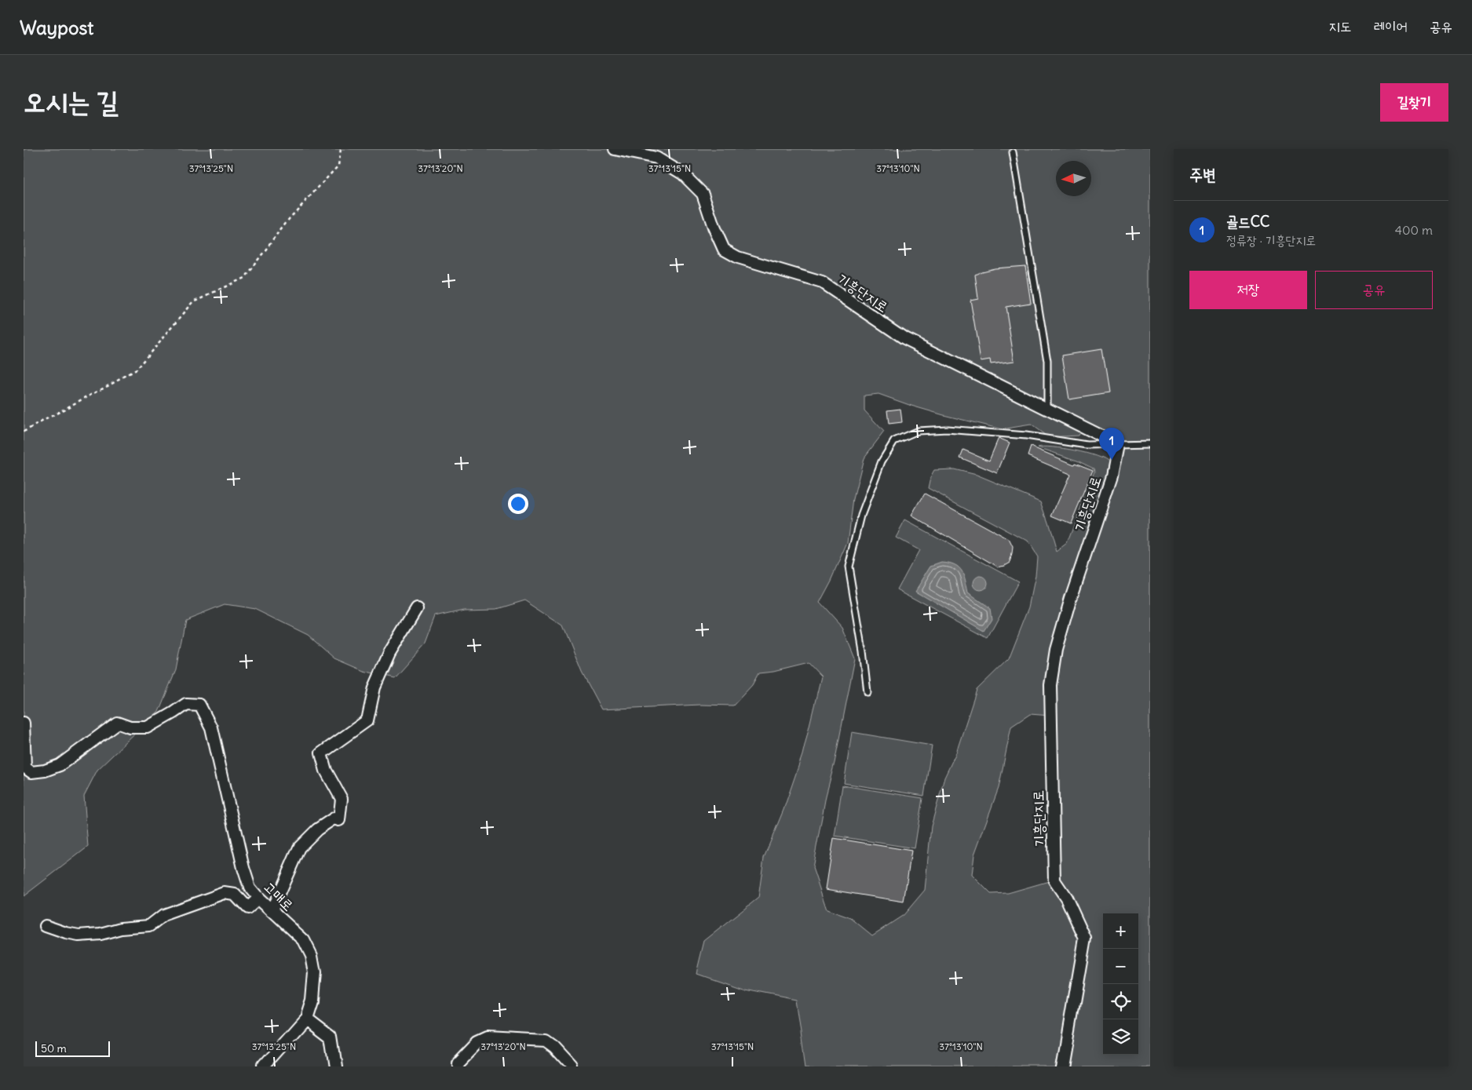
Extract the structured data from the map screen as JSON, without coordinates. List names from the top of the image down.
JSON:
{
  "streets": {
    "street": ["기흥단지로", "고매로"]
  },
  "scale_bar": "50 m",
  "north": "left",
  "page": {
    "header": "Waypost",
    "nav": ["지도", "레이어", "공유"],
    "buttons": [
      "길찾기",
      ["저장", "공유"]
    ],
    "title": "오시는 길",
    "heading": "주변",
    "list": [
      {
        "mark": "1",
        "name": "골드CC",
        "note": "정류장 · 기흥단지로",
        "value": "400 m"
      }
    ],
    "pins": "1",
    "map_buttons": ["+", "−"],
    "scale": "50 m"
  },
  "coordinates": [
    "37°13'25\"N",
    "37°13'20\"N",
    "37°13'15\"N",
    "37°13'10\"N"
  ]
}
